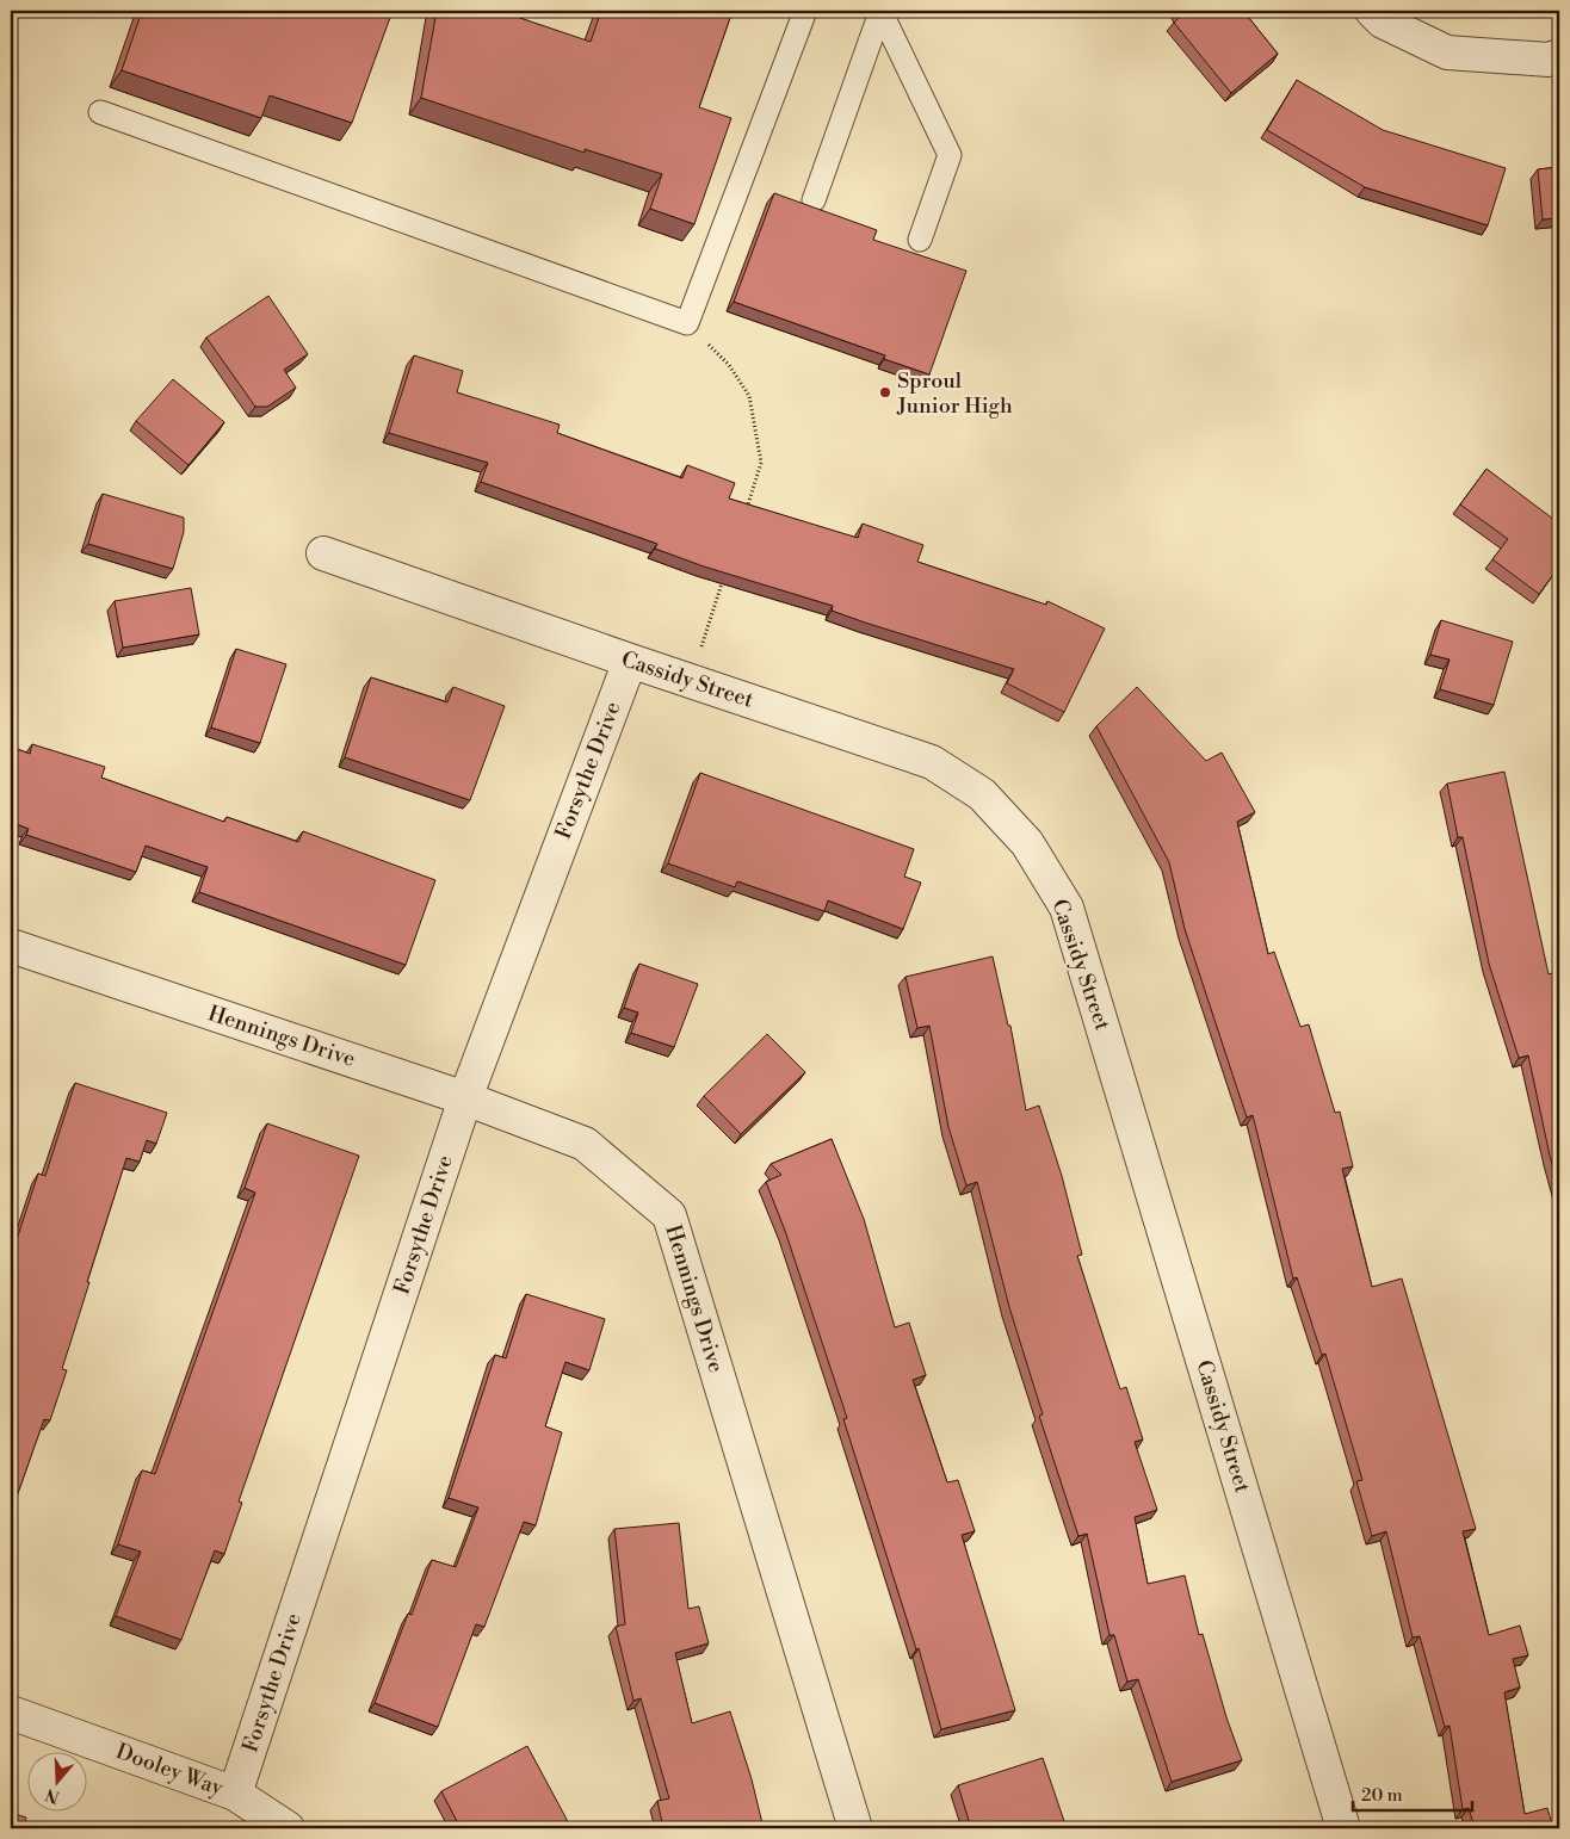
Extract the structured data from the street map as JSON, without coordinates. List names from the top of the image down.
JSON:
{
  "streets": {
    "street": [
      "Cassidy Street",
      "Forsythe Drive",
      "Hennings Drive",
      "Dooley Way"
    ]
  },
  "crossings": [
    ["Cassidy Street", "Forsythe Drive"],
    ["Forsythe Drive", "Hennings Drive"],
    ["Forsythe Drive", "Dooley Way"]
  ],
  "places": ["Sproul Junior High"],
  "scale_bar": "20 m",
  "north": "bottom"
}
